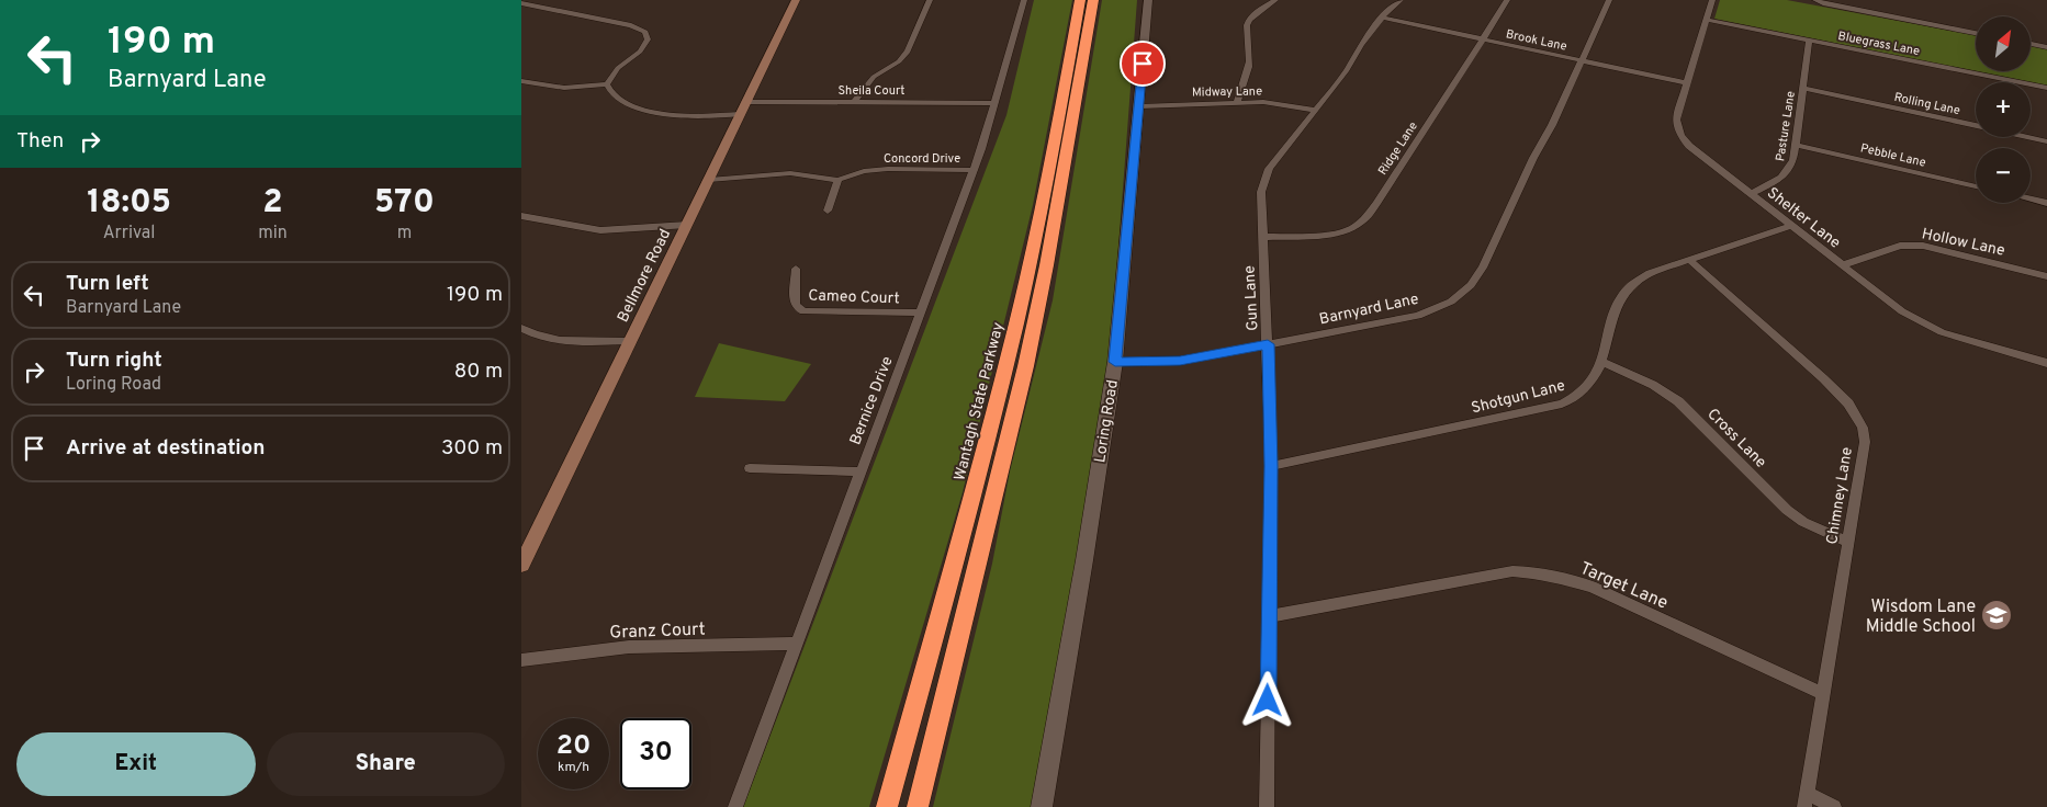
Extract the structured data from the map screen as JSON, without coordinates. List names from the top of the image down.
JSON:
{
  "streets": {
    "highway": ["Wantagh State Parkway"],
    "main road": ["Bellmore Road"],
    "street": [
      "Brook Lane",
      "Bluegrass Lane",
      "Sheila Court",
      "Midway Lane",
      "Rolling Lane",
      "Pasture Lane",
      "Ridge Lane",
      "Pebble Lane",
      "Concord Drive",
      "Shelter Lane",
      "Hollow Lane",
      "Cameo Court",
      "Gun Lane",
      "Barnyard Lane",
      "Shotgun Lane",
      "Bernice Drive",
      "Loring Road",
      "Cross Lane",
      "Chimney Lane",
      "Target Lane",
      "Granz Court"
    ]
  },
  "crossings": [
    ["Brook Lane", "Ridge Lane"],
    ["Brook Lane", "Shelter Lane"],
    ["Brook Lane", "Gun Lane"],
    ["Brook Lane", "Barnyard Lane"],
    ["Bluegrass Lane", "Pasture Lane"],
    ["Bluegrass Lane", "Shelter Lane"],
    ["Sheila Court", "Bellmore Road"],
    ["Sheila Court", "Bernice Drive"],
    ["Midway Lane", "Gun Lane"],
    ["Midway Lane", "Loring Road"],
    ["Rolling Lane", "Pasture Lane"],
    ["Pasture Lane", "Pebble Lane"],
    ["Pasture Lane", "Shelter Lane"],
    ["Ridge Lane", "Gun Lane"],
    ["Concord Drive", "Bellmore Road"],
    ["Concord Drive", "Bernice Drive"],
    ["Shelter Lane", "Hollow Lane"],
    ["Shelter Lane", "Shotgun Lane"],
    ["Cameo Court", "Bernice Drive"],
    ["Gun Lane", "Barnyard Lane"],
    ["Gun Lane", "Shotgun Lane"],
    ["Gun Lane", "Target Lane"],
    ["Barnyard Lane", "Loring Road"],
    ["Shotgun Lane", "Cross Lane"],
    ["Shotgun Lane", "Chimney Lane"],
    ["Bernice Drive", "Granz Court"],
    ["Cross Lane", "Chimney Lane"],
    ["Chimney Lane", "Target Lane"]
  ],
  "places": {
    "school or university": ["Wisdom Lane Middle School"]
  },
  "north": "top right",
  "page": {
    "turn": ["190 m", "Barnyard Lane"],
    "map_buttons": ["+", "−"],
    "then": "Then",
    "eta": [
      "18:05",
      "Arrival",
      "2",
      "min",
      "570",
      "m"
    ],
    "list": [
      {
        "name": "Turn left",
        "note": "Barnyard Lane",
        "value": "190 m"
      },
      {
        "name": "Turn right",
        "note": "Loring Road",
        "value": "80 m"
      },
      {
        "name": "Arrive at destination",
        "value": "300 m"
      }
    ],
    "speed": "20 km/h",
    "limit": "30",
    "buttons": ["Exit", "Share"]
  }
}
